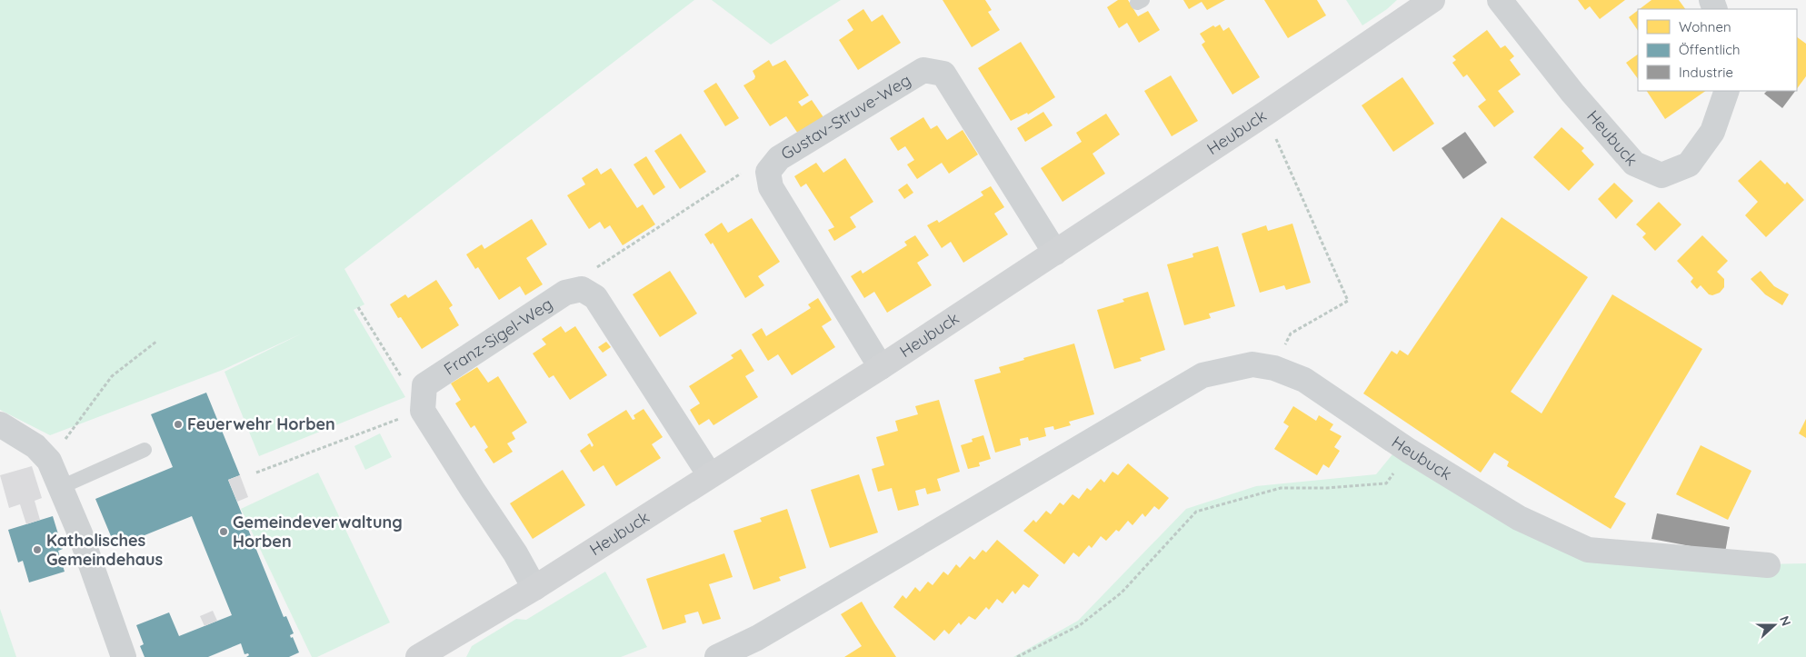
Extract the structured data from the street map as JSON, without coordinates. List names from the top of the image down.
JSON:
{
  "streets": {
    "street": ["Gustav-Struve-Weg", "Heubuck", "Franz-Sigel-Weg"]
  },
  "crossings": [
    ["Gustav-Struve-Weg", "Heubuck"]
  ],
  "places": ["Feuerwehr Horben", "Gemeindeverwaltung Horben", "Katholisches Gemeindehaus"],
  "legend": ["Wohnen", "Öffentlich", "Industrie"],
  "north": "right"
}
